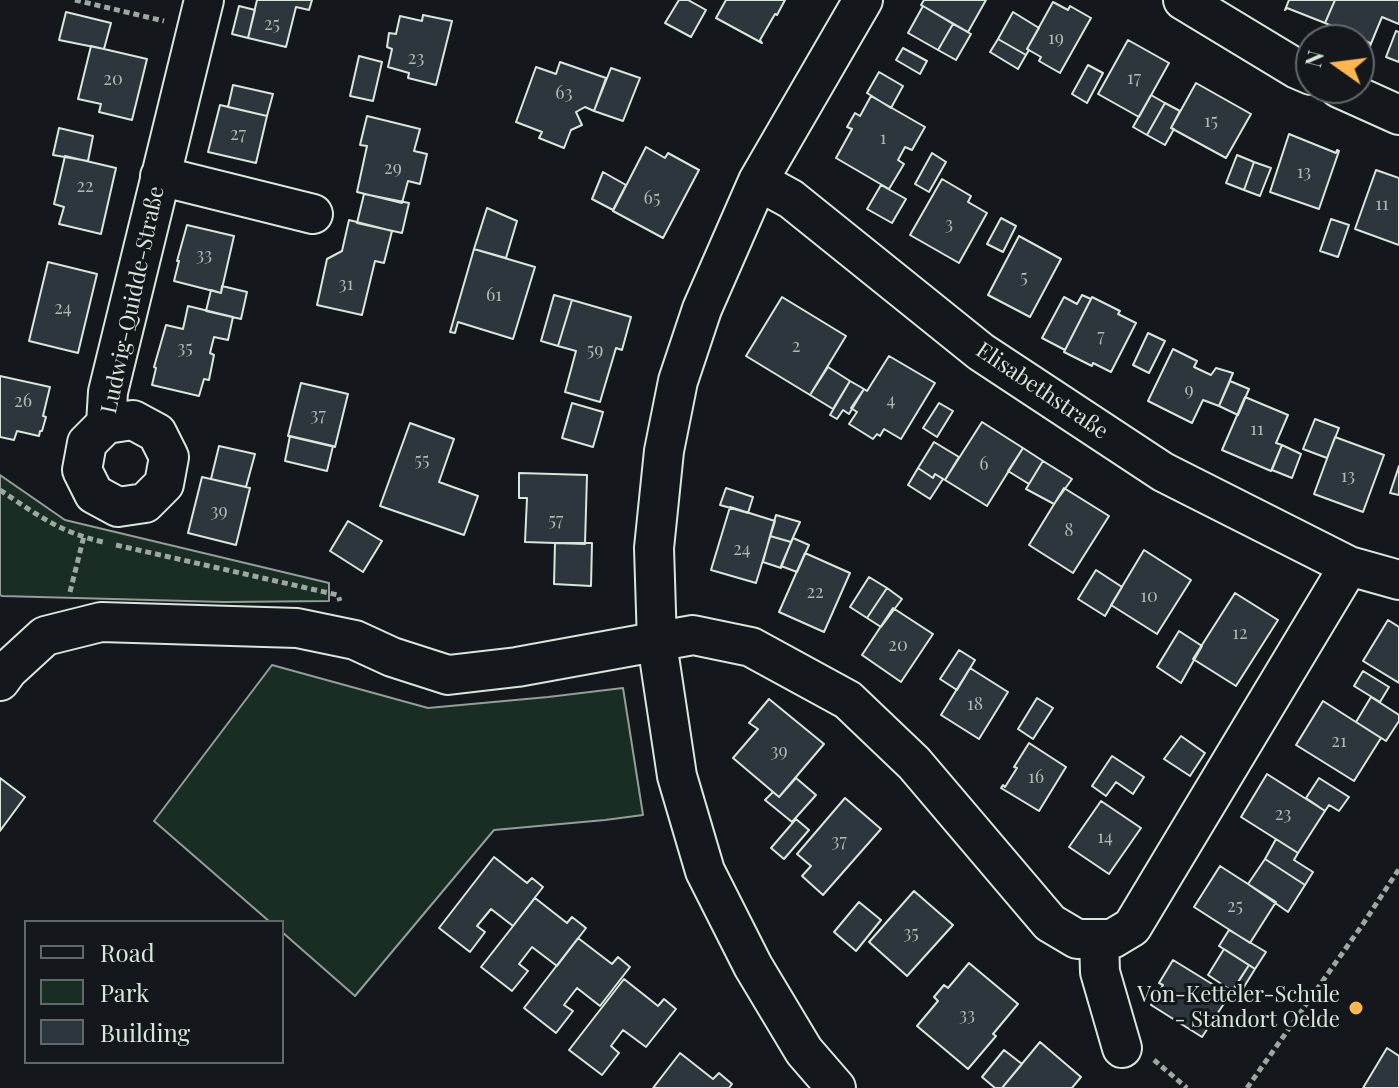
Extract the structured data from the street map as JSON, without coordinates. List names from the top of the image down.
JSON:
{
  "streets": {
    "street": ["Ludwig-Quidde-Straße", "Elisabethstraße"]
  },
  "places": ["Von-Ketteler-Schule - Standort Oelde"],
  "house_numbers": [
    "25",
    "19",
    "23",
    "17",
    "20",
    "63",
    "15",
    "27",
    "1",
    "29",
    "13",
    "22",
    "65",
    "11",
    "3",
    "33",
    "5",
    "31",
    "61",
    "24",
    "7",
    "2",
    "35",
    "59",
    "9",
    "4",
    "26",
    "37",
    "11",
    "55",
    "6",
    "13",
    "39",
    "57",
    "8",
    "24",
    "22",
    "10",
    "12",
    "20",
    "18",
    "21",
    "39",
    "16",
    "23",
    "14",
    "37",
    "25",
    "35",
    "33"
  ],
  "legend": ["Road", "Park", "Building"],
  "north": "left"
}
